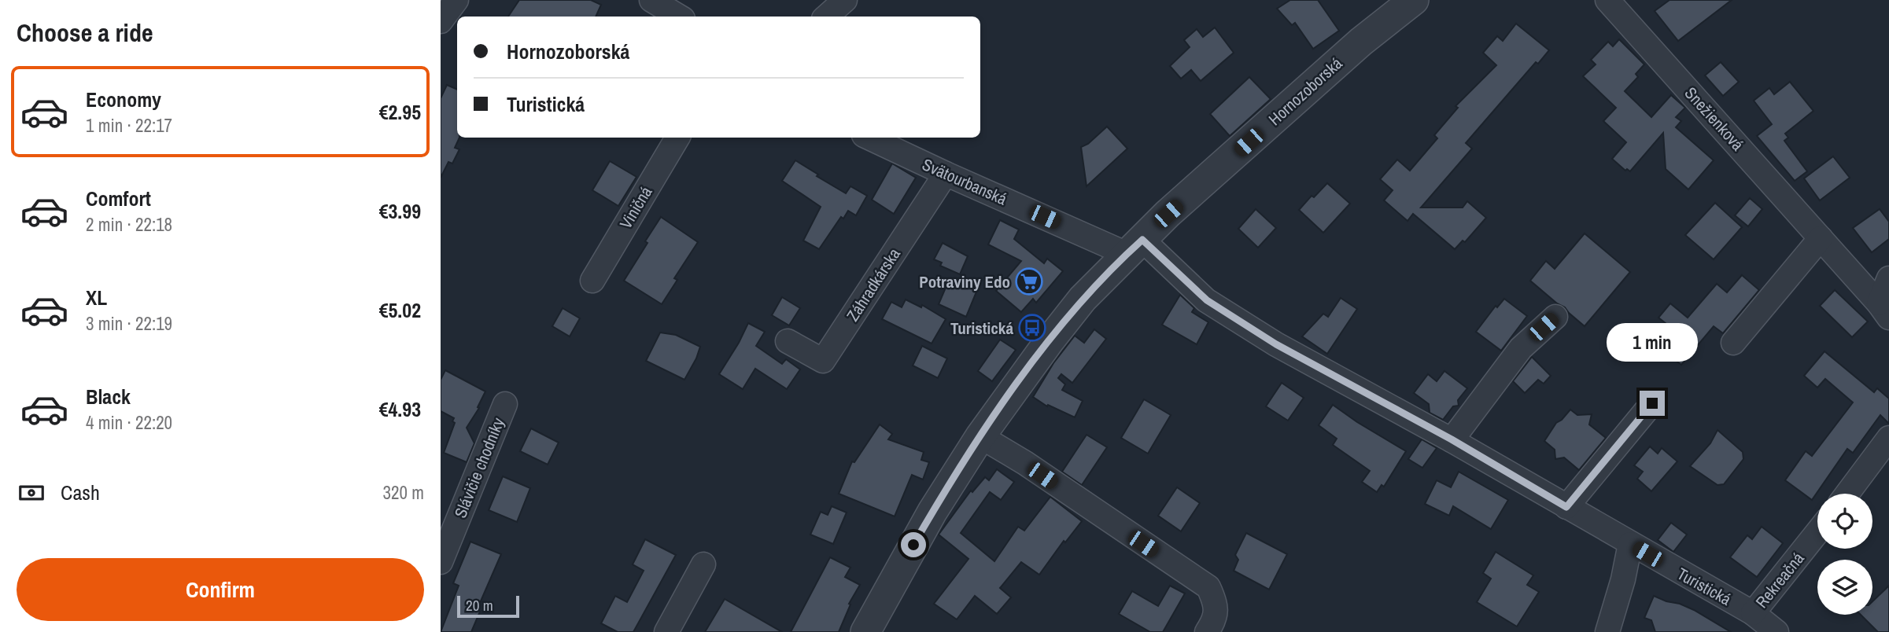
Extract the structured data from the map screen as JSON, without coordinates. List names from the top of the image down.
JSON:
{
  "streets": {
    "street": [
      "Hornozoborská",
      "Snežienková",
      "Svätourbanská",
      "Viničná",
      "Záhradkárska",
      "Slávičie chodníky",
      "Rekreačná",
      "Turistická"
    ]
  },
  "crossings": [
    ["Hornozoborská", "Svätourbanská"],
    ["Hornozoborská", "Turistická"],
    ["Svätourbanská", "Záhradkárska"],
    ["Svätourbanská", "Turistická"],
    ["Rekreačná", "Turistická"]
  ],
  "places": {
    "supermarket": ["Potraviny Edo"],
    "bus stop": ["Turistická"]
  },
  "scale_bar": "20 m",
  "page": {
    "heading": "Choose a ride",
    "banner": ["Hornozoborská", "Turistická"],
    "list": [
      {
        "name": "Economy",
        "note": "1 min · 22:17",
        "value": "€2.95"
      },
      {
        "name": "Comfort",
        "note": "2 min · 22:18",
        "value": "€3.99"
      },
      {
        "name": "XL",
        "note": "3 min · 22:19",
        "value": "€5.02"
      },
      {
        "name": "Black",
        "note": "4 min · 22:20",
        "value": "€4.93"
      }
    ],
    "bubble": "1 min",
    "pay": ["Cash", "320 m"],
    "buttons": "Confirm",
    "scale": "20 m"
  }
}
